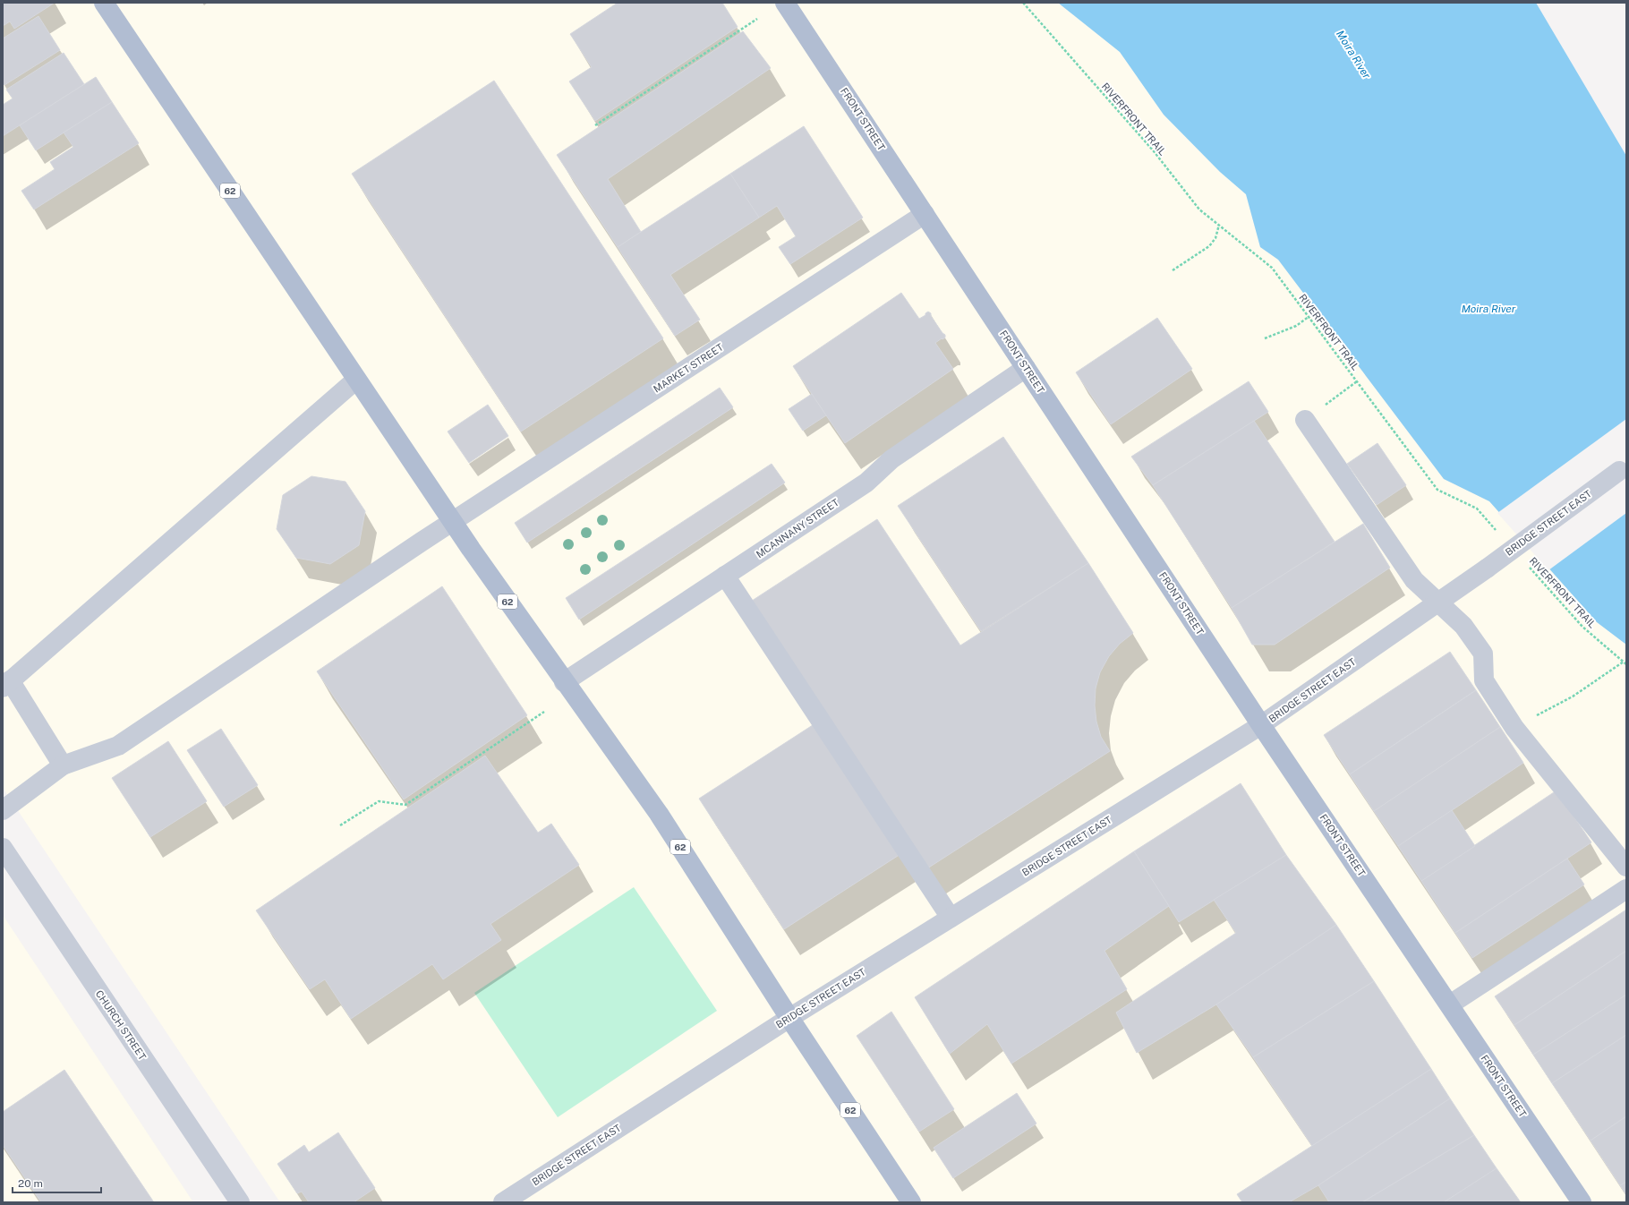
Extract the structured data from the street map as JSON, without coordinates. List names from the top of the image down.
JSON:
{
  "streets": {
    "main road": ["FRONT STREET", "62"],
    "street": [
      "MARKET STREET",
      "BRIDGE STREET EAST",
      "MCANNANY STREET",
      "CHURCH STREET"
    ],
    "path": ["RIVERFRONT TRAIL"]
  },
  "crossings": [
    ["FRONT STREET", "MARKET STREET"],
    ["FRONT STREET", "BRIDGE STREET EAST"],
    ["FRONT STREET", "MCANNANY STREET"],
    ["62", "MARKET STREET"],
    ["62", "BRIDGE STREET EAST"],
    ["62", "MCANNANY STREET"]
  ],
  "water": ["Moira River"],
  "scale_bar": "20 m"
}
